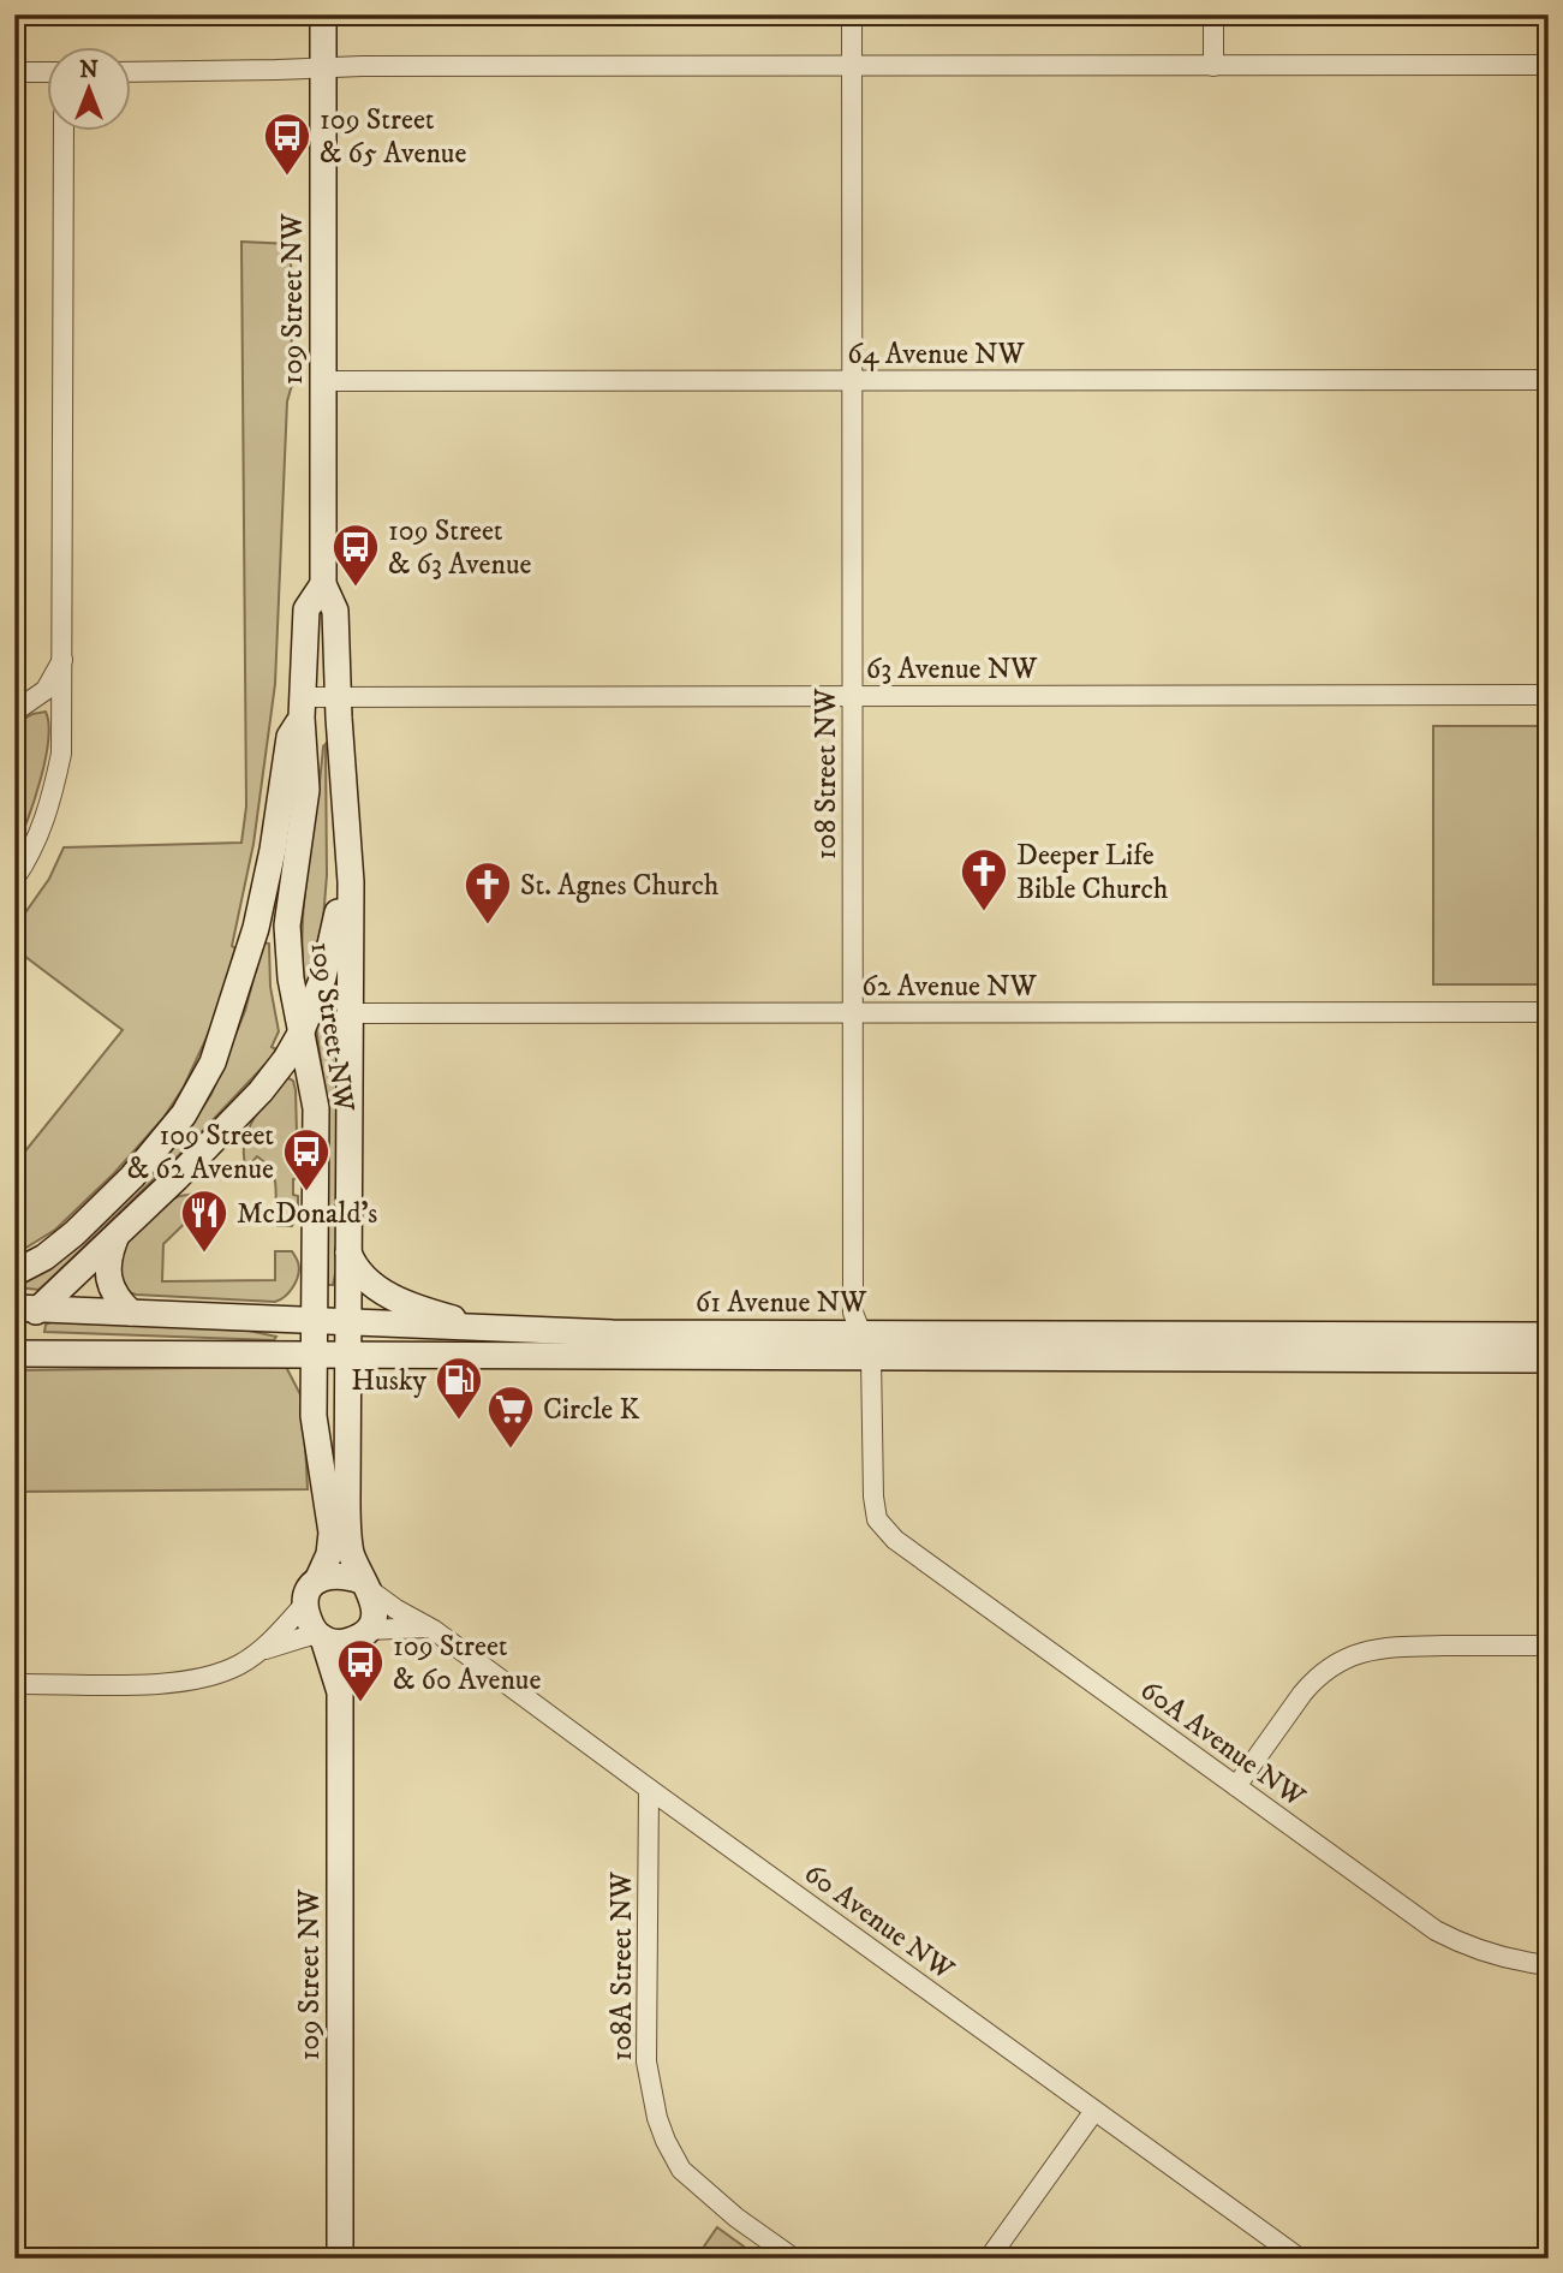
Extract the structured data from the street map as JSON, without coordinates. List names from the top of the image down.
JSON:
{
  "streets": {
    "main road": ["109 Street NW", "61 Avenue NW"],
    "street": [
      "64 Avenue NW",
      "63 Avenue NW",
      "108 Street NW",
      "62 Avenue NW",
      "60A Avenue NW",
      "60 Avenue NW",
      "108A Street NW"
    ]
  },
  "crossings": [
    ["109 Street NW", "64 Avenue NW"],
    ["109 Street NW", "63 Avenue NW"],
    ["109 Street NW", "62 Avenue NW"],
    ["109 Street NW", "61 Avenue NW"],
    ["109 Street NW", "60 Avenue NW"],
    ["64 Avenue NW", "108 Street NW"],
    ["63 Avenue NW", "108 Street NW"],
    ["108 Street NW", "62 Avenue NW"],
    ["108 Street NW", "61 Avenue NW"],
    ["108 Street NW", "60A Avenue NW"],
    ["60 Avenue NW", "108A Street NW"]
  ],
  "places": {
    "bus stop": [
      "109 Street & 65 Avenue",
      "109 Street & 63 Avenue",
      "109 Street & 62 Avenue",
      "109 Street & 60 Avenue"
    ],
    "church": ["Deeper Life Bible Church", "St. Agnes Church"],
    "restaurant": ["McDonald's"],
    "fuel station": ["Husky"],
    "supermarket": ["Circle K"]
  },
  "north": "top"
}
